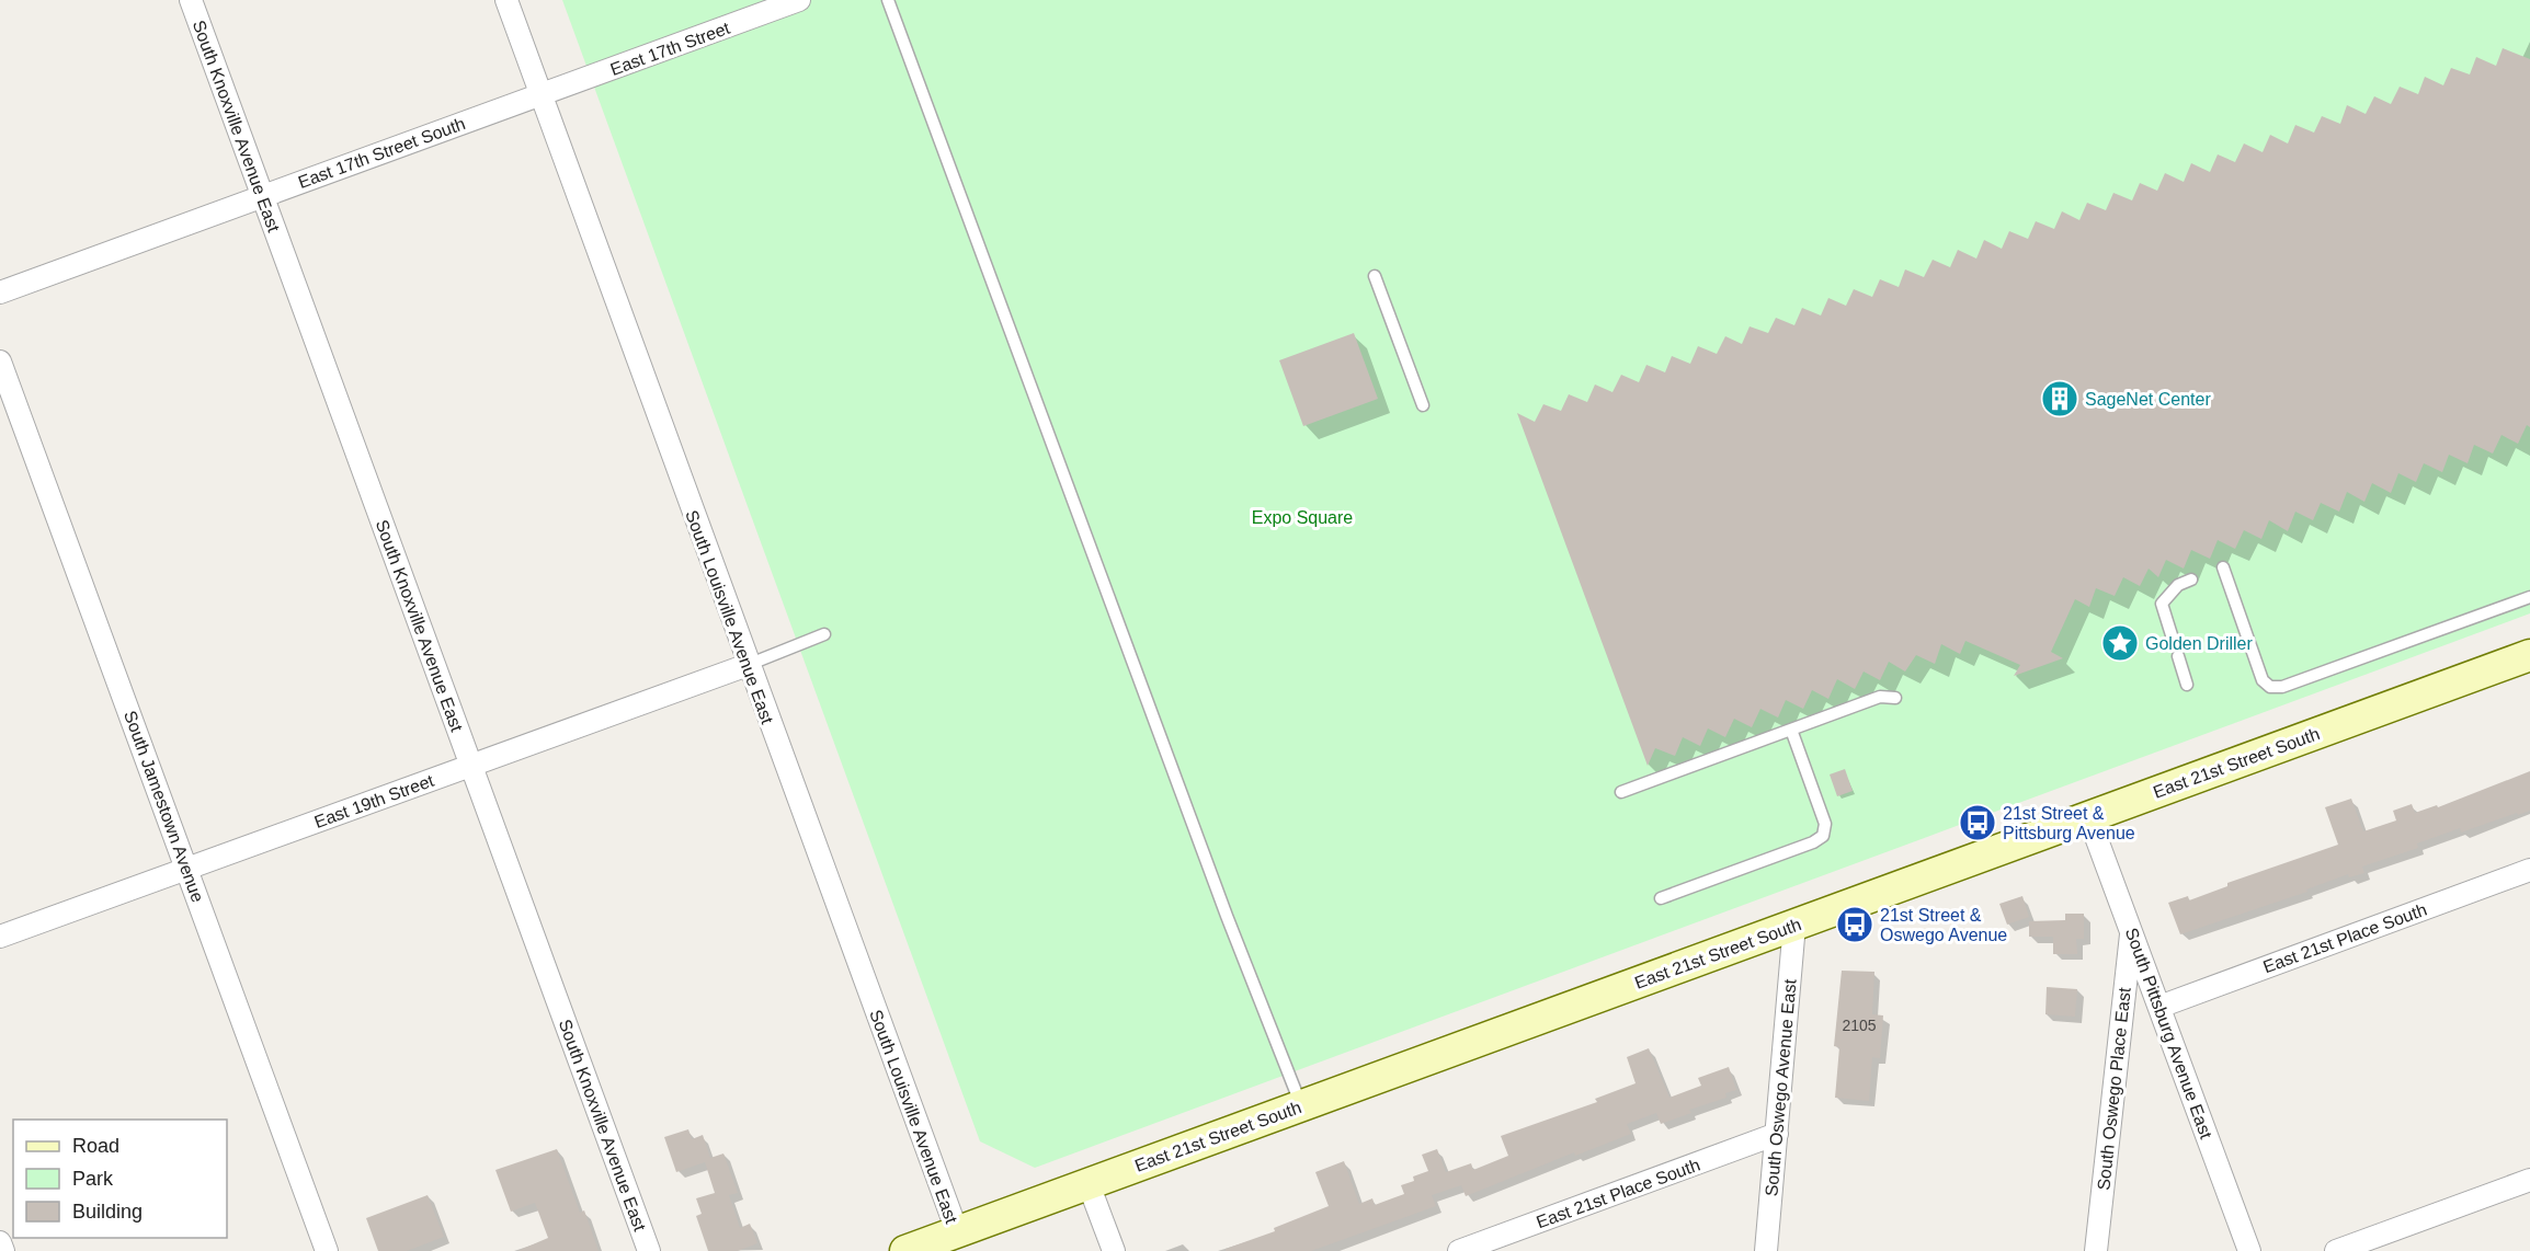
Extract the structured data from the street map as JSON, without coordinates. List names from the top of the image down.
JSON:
{
  "streets": {
    "main road": ["East 21st Street South"],
    "street": [
      "East 17th Street",
      "South Knoxville Avenue East",
      "East 17th Street South",
      "South Louisville Avenue East",
      "East 19th Street",
      "South Jamestown Avenue",
      "East 21st Place South",
      "South Pittsburg Avenue East",
      "South Oswego Avenue East",
      "South Oswego Place East"
    ]
  },
  "crossings": [
    ["East 17th Street", "East 17th Street South"],
    ["East 17th Street", "South Louisville Avenue East"],
    ["South Knoxville Avenue East", "East 17th Street South"],
    ["South Knoxville Avenue East", "East 19th Street"],
    ["East 17th Street South", "South Louisville Avenue East"],
    ["South Louisville Avenue East", "East 21st Street South"],
    ["South Louisville Avenue East", "East 19th Street"],
    ["East 21st Street South", "South Pittsburg Avenue East"],
    ["East 21st Street South", "South Oswego Avenue East"],
    ["East 19th Street", "South Jamestown Avenue"],
    ["East 21st Place South", "South Pittsburg Avenue East"],
    ["East 21st Place South", "South Oswego Avenue East"],
    ["South Pittsburg Avenue East", "South Oswego Place East"]
  ],
  "parks": ["Expo Square"],
  "places": {
    "building": ["SageNet Center"],
    "place": ["Golden Driller"],
    "bus stop": ["21st Street & Pittsburg Avenue", "21st Street & Oswego Avenue"]
  },
  "house_numbers": ["2105"],
  "legend": ["Road", "Park", "Building"]
}
